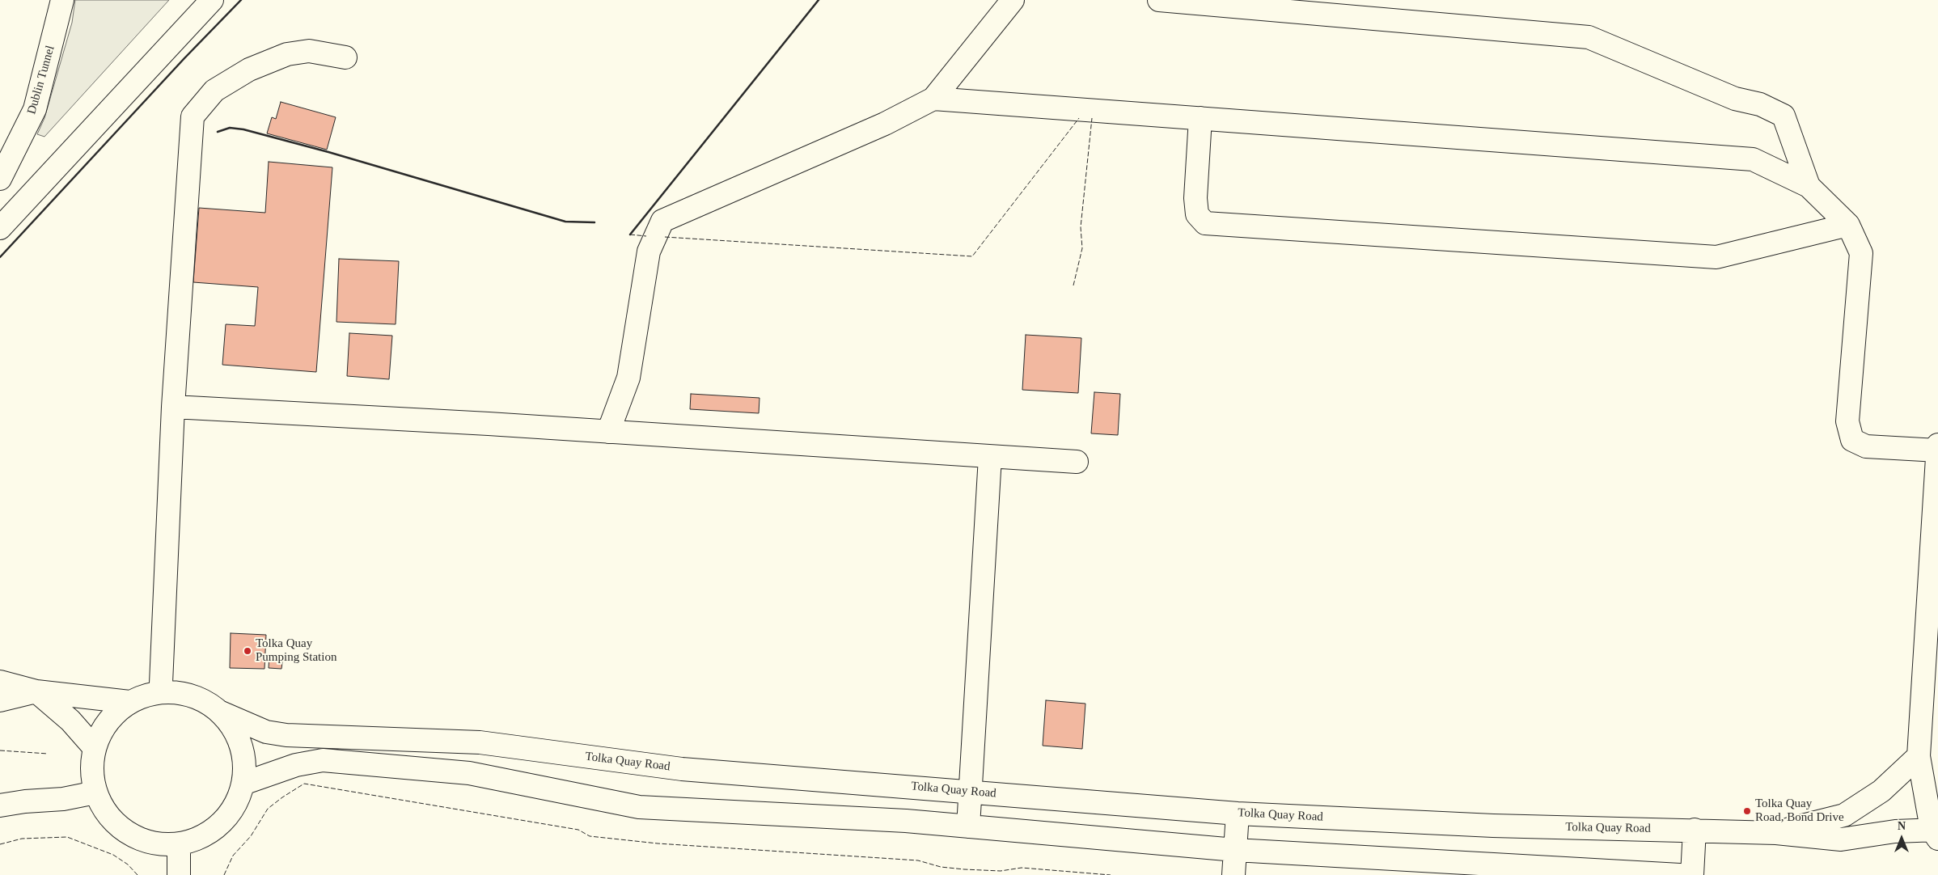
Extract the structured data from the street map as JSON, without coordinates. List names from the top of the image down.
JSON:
{
  "streets": {
    "main road": ["Dublin Tunnel", "Tolka Quay Road"]
  },
  "places": ["Tolka Quay Pumping Station", "Tolka Quay Road, Bond Drive"],
  "north": "top"
}
